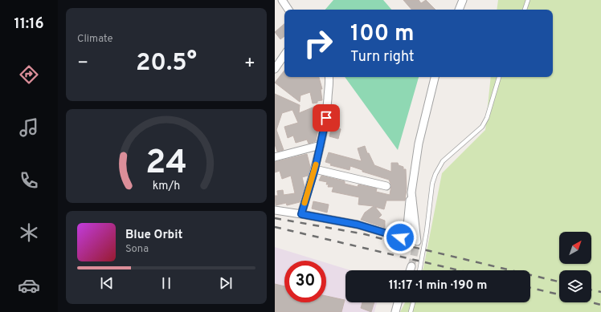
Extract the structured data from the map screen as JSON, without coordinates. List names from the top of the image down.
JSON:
{
  "north": "top right",
  "page": {
    "tabs": "11:16",
    "tile": "Climate",
    "turn": ["100 m", "Turn right"],
    "heat": ["−", "20.5°", "+"],
    "song": ["Blue Orbit", "Sona"],
    "limit": "30",
    "trip": "11:17 · 1 min · 190 m",
    "gauge": ["24", "km/h"]
  }
}
